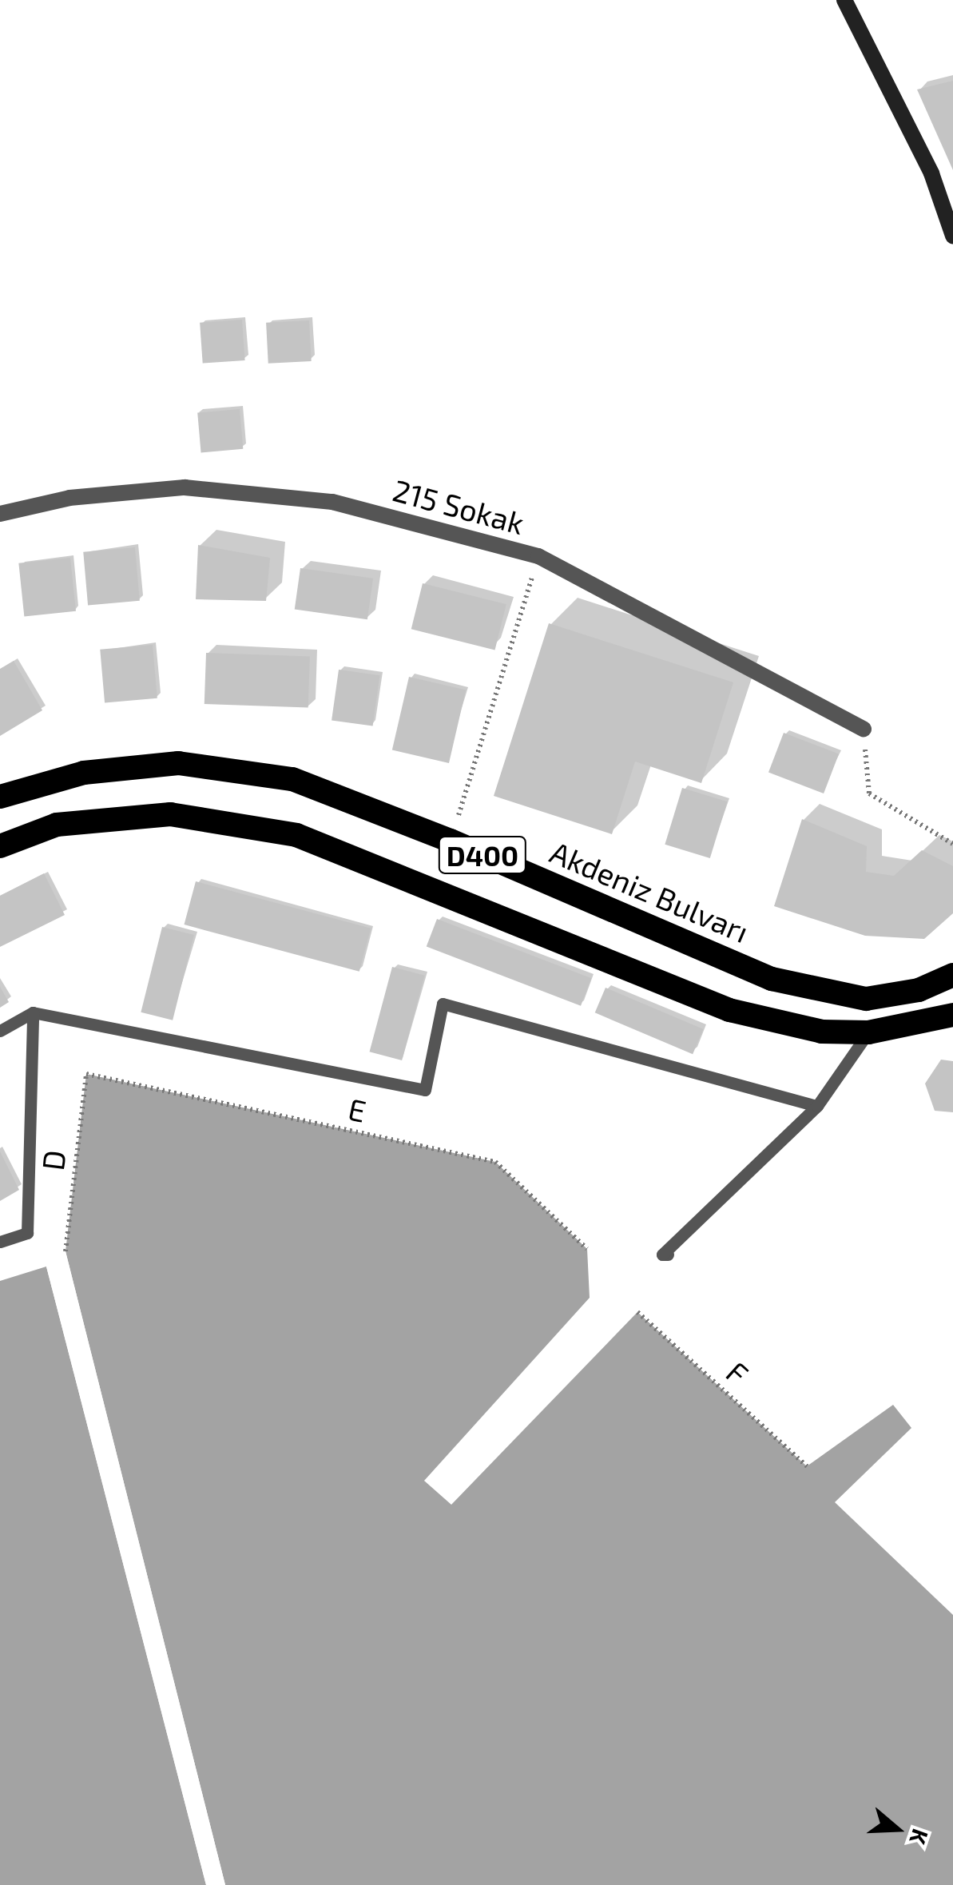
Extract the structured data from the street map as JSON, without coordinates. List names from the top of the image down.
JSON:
{
  "streets": {
    "highway": ["D400", "Akdeniz Bulvarı"],
    "street": ["215 Sokak"],
    "path": ["E", "D", "F"]
  },
  "crossings": [
    ["E", "D"]
  ],
  "north": "right"
}
